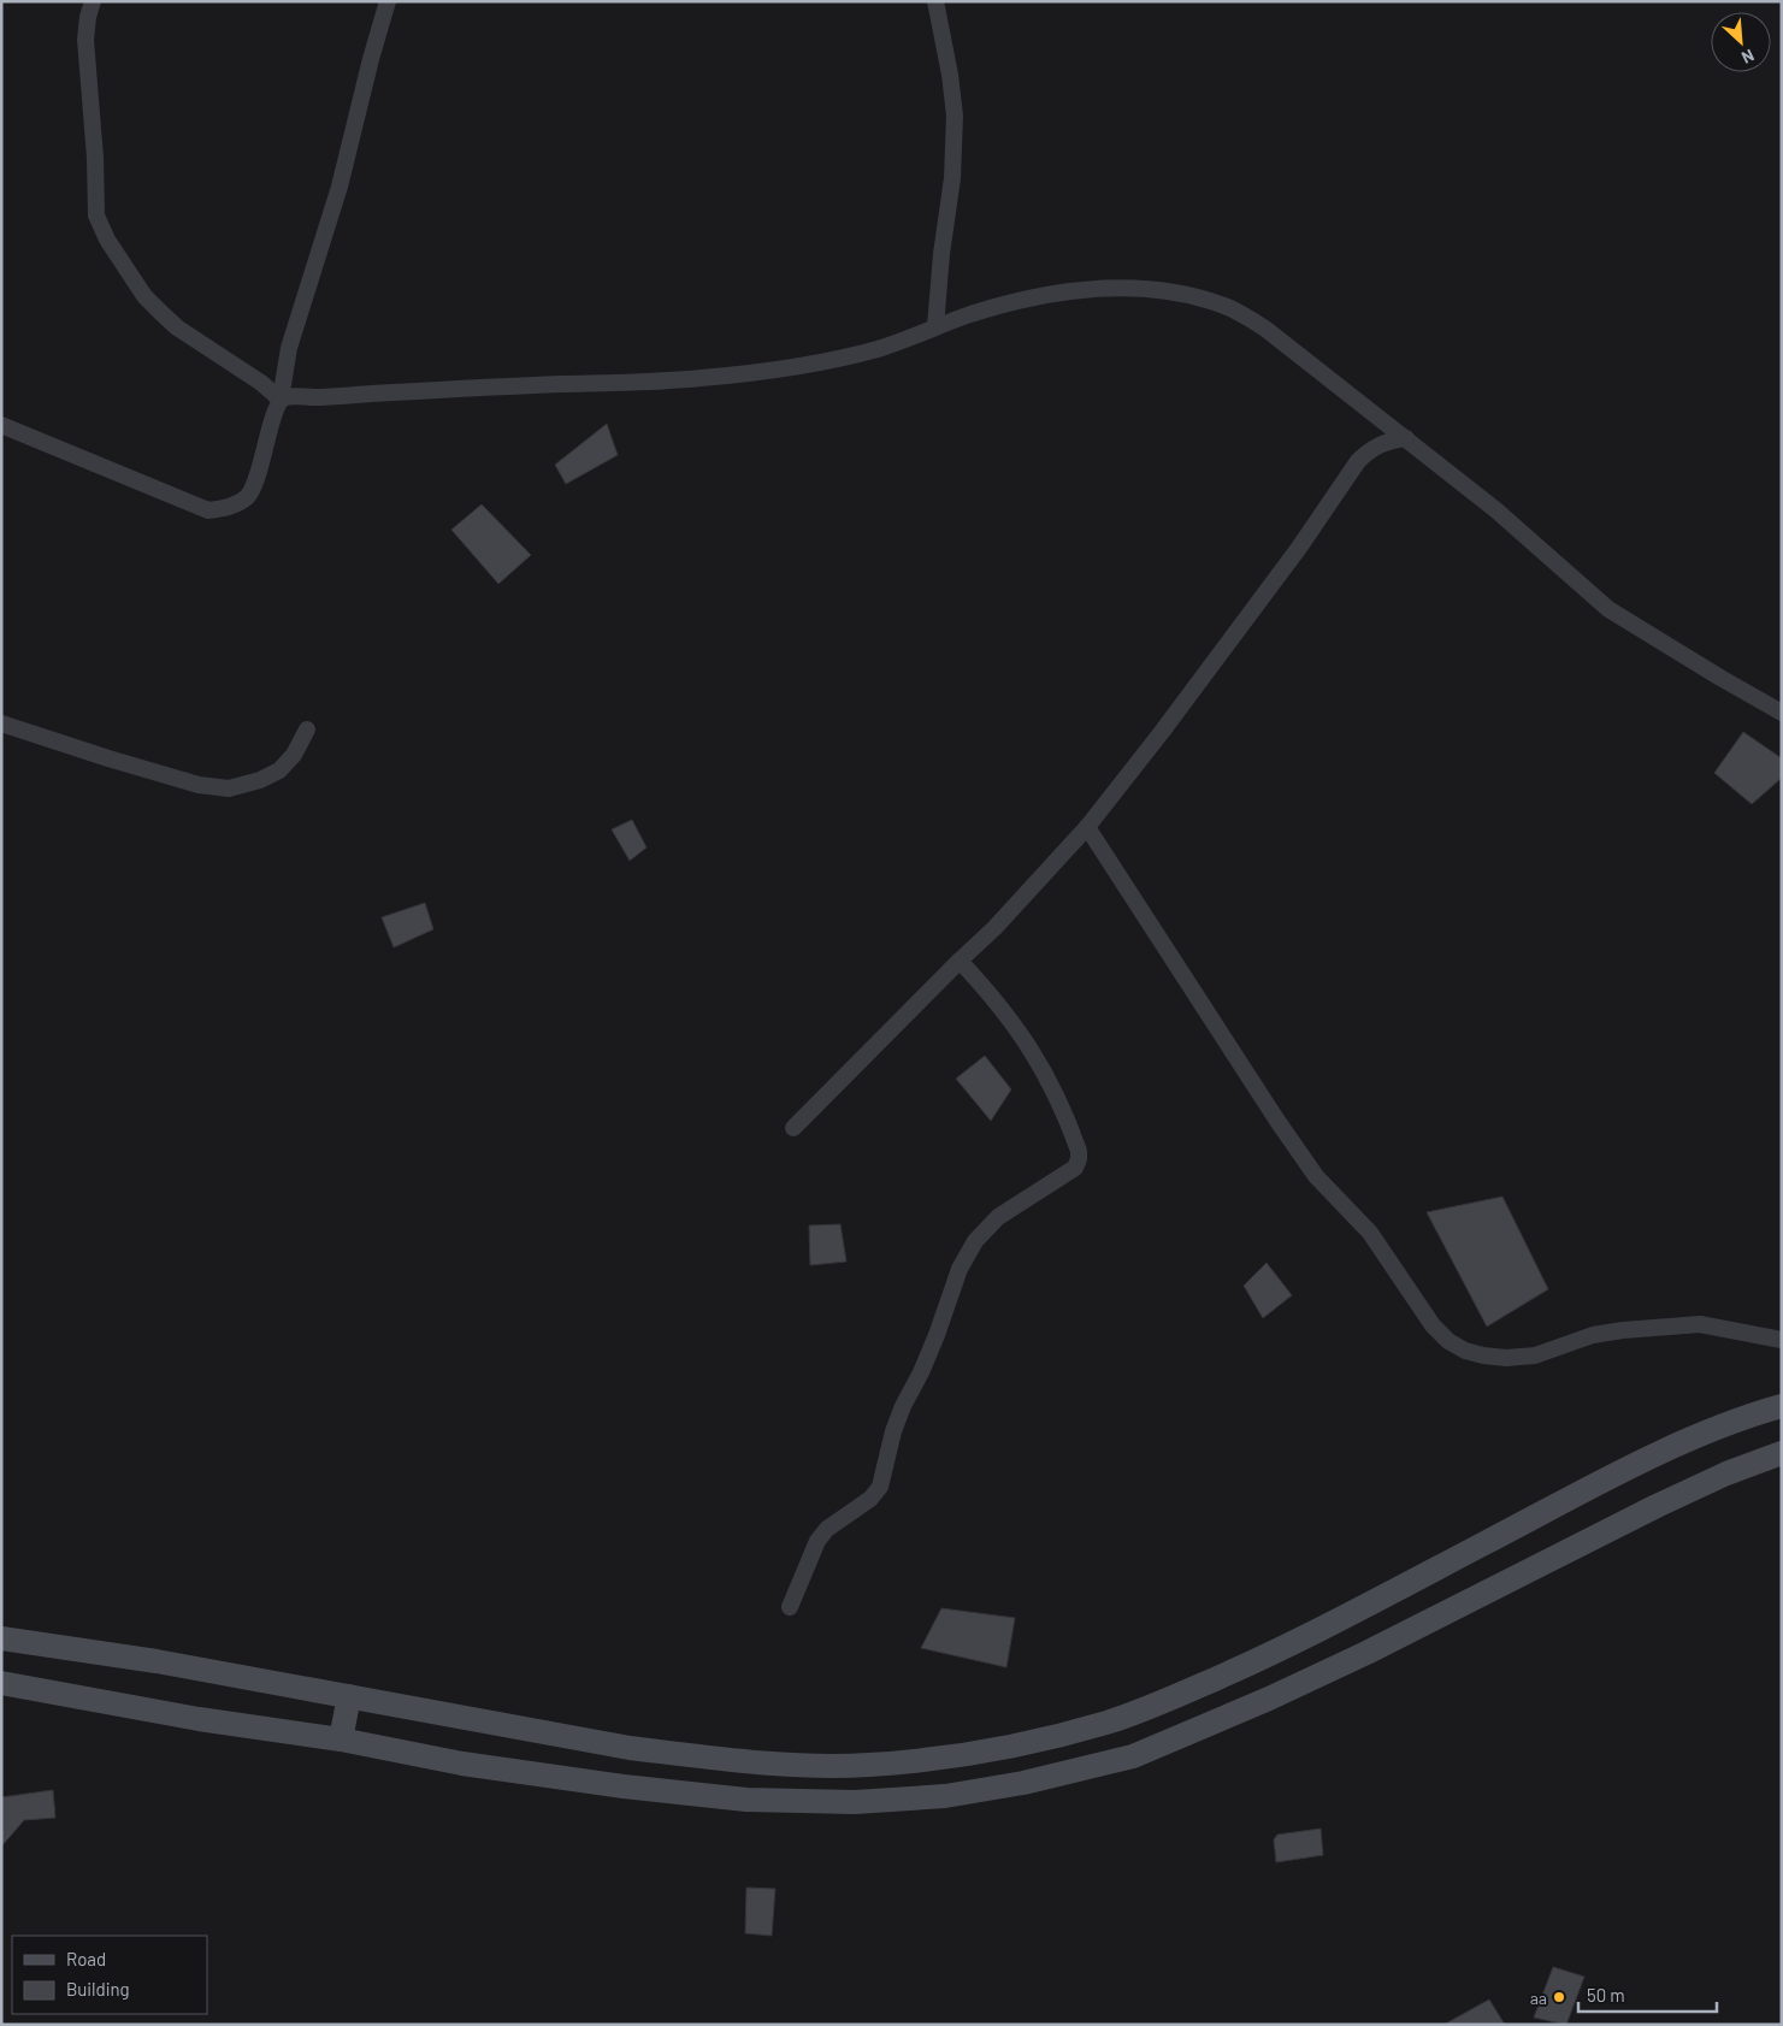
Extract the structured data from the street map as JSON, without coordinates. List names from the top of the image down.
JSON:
{
  "places": ["aa"],
  "legend": ["Road", "Building"],
  "scale_bar": "50 m",
  "north": "bottom right"
}
